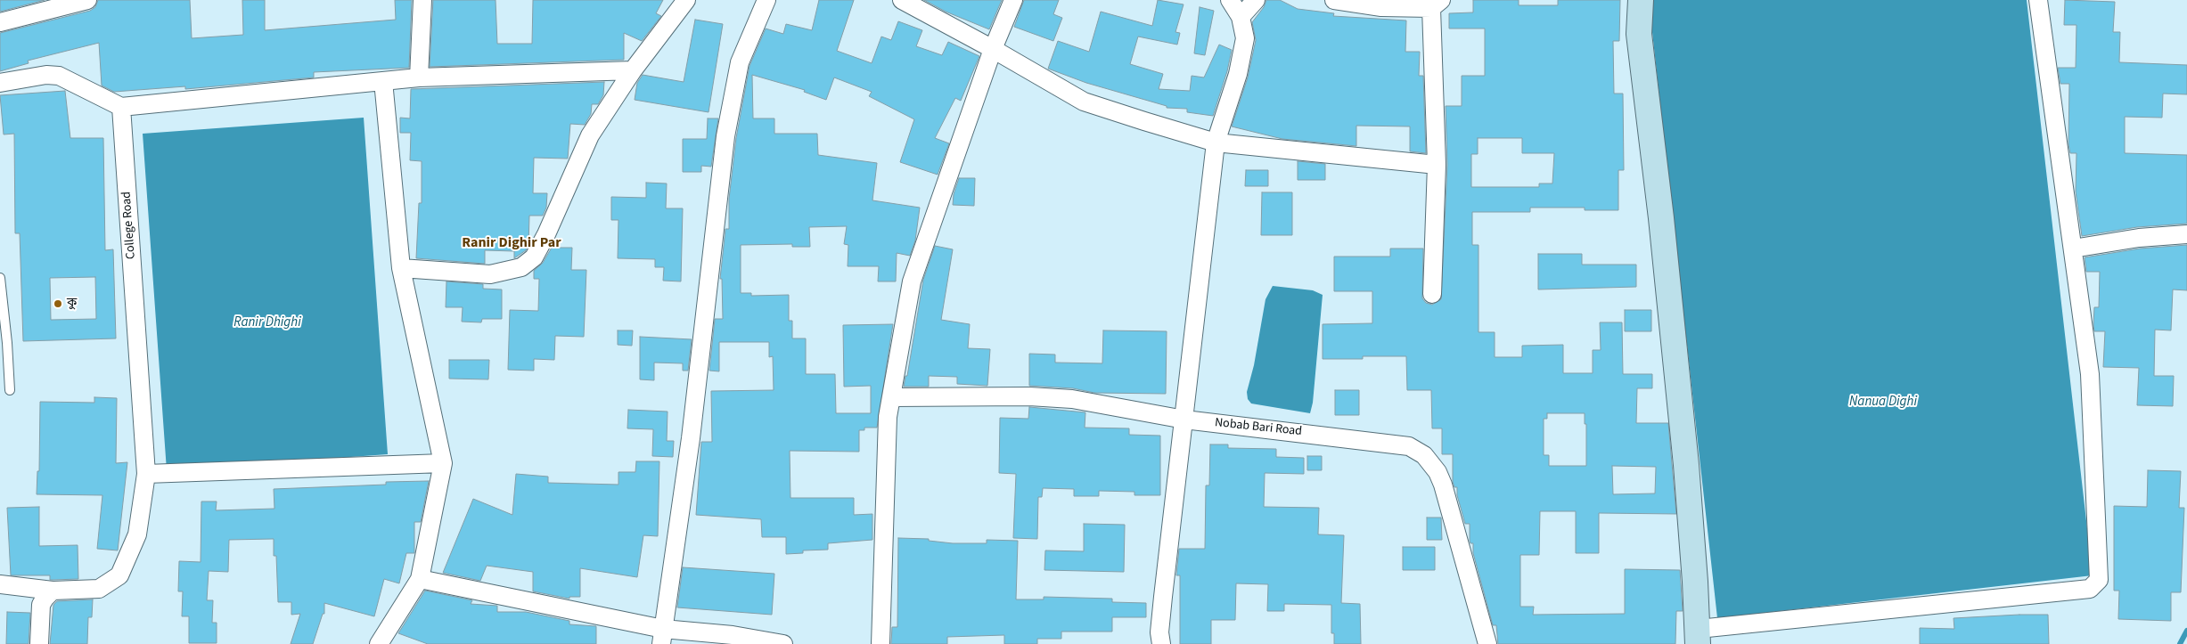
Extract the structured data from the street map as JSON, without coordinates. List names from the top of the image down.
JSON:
{
  "streets": {
    "street": ["College Road", "Nobab Bari Road"]
  },
  "districts": ["Ranir Dighir Par"],
  "water": ["Ranir Dhighi", "Nanua Dighi"],
  "places": ["কু"]
}
